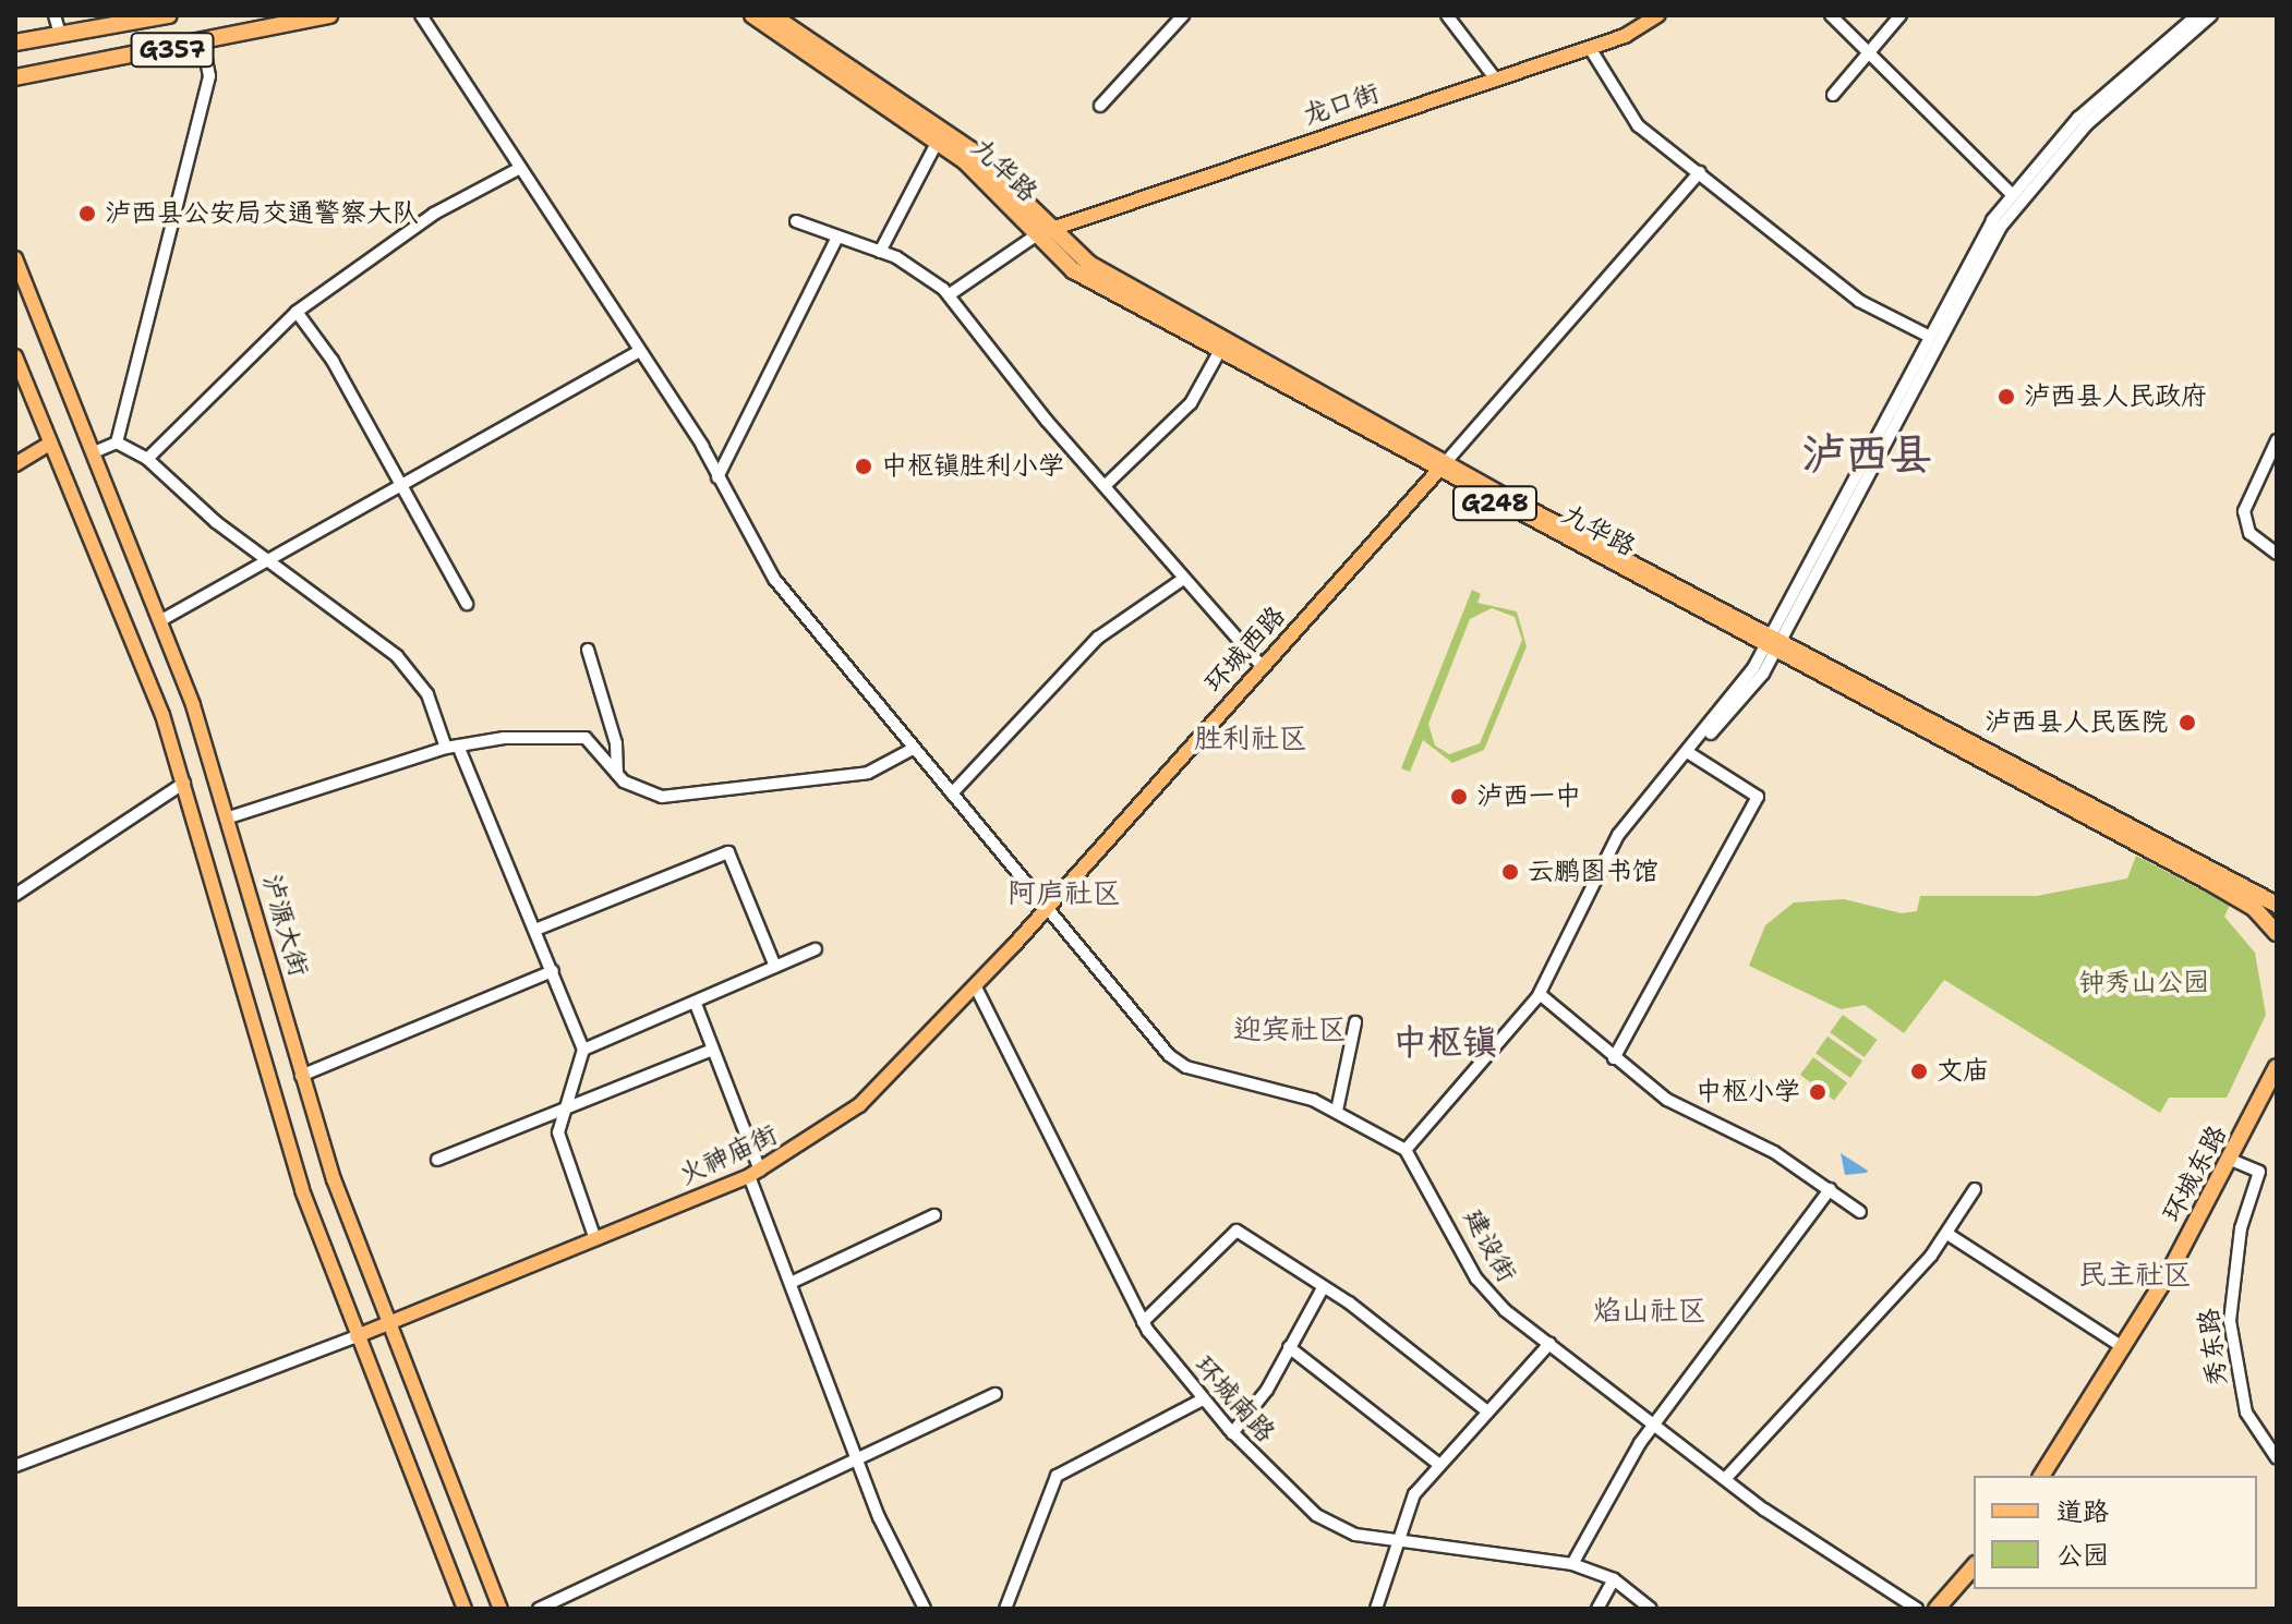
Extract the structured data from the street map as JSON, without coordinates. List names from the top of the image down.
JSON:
{
  "streets": {
    "highway": [
      "G357",
      "九华路",
      "G248",
      "环城东路"
    ],
    "main road": [
      "龙口街",
      "环城西路",
      "泸源大街",
      "火神庙街"
    ],
    "street": ["建设街", "秀东路", "环城南路"]
  },
  "crossings": [
    ["龙口街", "九华路"],
    ["九华路", "环城西路"],
    ["环城西路", "火神庙街"],
    ["泸源大街", "火神庙街"],
    ["火神庙街", "环城南路"],
    ["环城东路", "秀东路"]
  ],
  "districts": [
    "泸西县",
    "胜利社区",
    "阿庐社区",
    "迎宾社区",
    "中枢镇",
    "民主社区",
    "焰山社区"
  ],
  "parks": ["钟秀山公园"],
  "places": [
    "泸西县公安局交通警察大队",
    "泸西县人民政府",
    "中枢镇胜利小学",
    "泸西县人民医院",
    "泸西一中",
    "云鹏图书馆",
    "文庙",
    "中枢小学"
  ],
  "legend": ["道路", "公园"]
}
